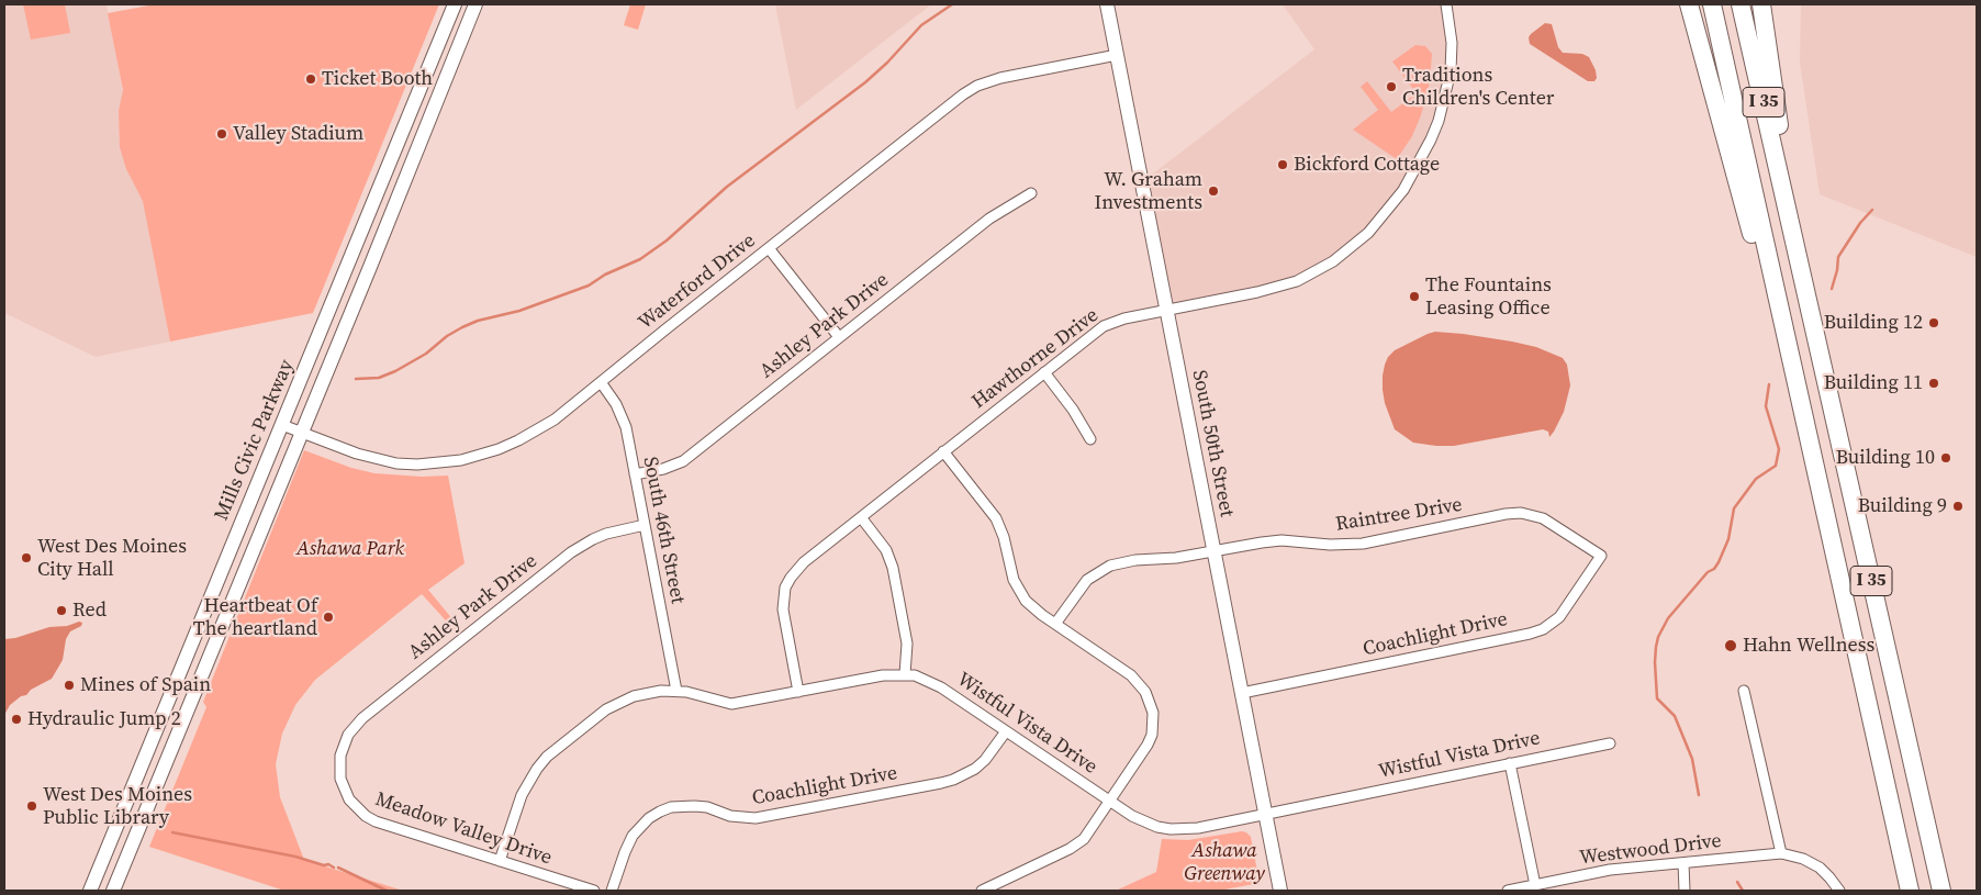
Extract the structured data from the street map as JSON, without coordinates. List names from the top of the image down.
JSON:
{
  "streets": {
    "highway": ["I 35"],
    "main road": ["Mills Civic Parkway", "South 50th Street"],
    "street": [
      "Waterford Drive",
      "Ashley Park Drive",
      "Hawthorne Drive",
      "Raintree Drive",
      "South 46th Street",
      "Coachlight Drive",
      "Wistful Vista Drive",
      "Meadow Valley Drive",
      "Westwood Drive"
    ]
  },
  "crossings": [
    ["Waterford Drive", "Mills Civic Parkway"],
    ["Waterford Drive", "South 50th Street"],
    ["Waterford Drive", "South 46th Street"],
    ["Ashley Park Drive", "South 46th Street"],
    ["Ashley Park Drive", "Meadow Valley Drive"],
    ["Hawthorne Drive", "South 50th Street"],
    ["Hawthorne Drive", "Wistful Vista Drive"],
    ["South 50th Street", "Raintree Drive"],
    ["South 50th Street", "Coachlight Drive"],
    ["South 50th Street", "Wistful Vista Drive"],
    ["Raintree Drive", "Coachlight Drive"],
    ["South 46th Street", "Wistful Vista Drive"],
    ["Coachlight Drive", "Wistful Vista Drive"],
    ["Wistful Vista Drive", "Meadow Valley Drive"]
  ],
  "parks": ["Ashawa Park", "Ashawa Greenway"],
  "places": [
    "Ticket Booth",
    "Traditions Children's Center",
    "Valley Stadium",
    "Bickford Cottage",
    "W. Graham Investments",
    "The Fountains Leasing Office",
    "Building 12",
    "Building 11",
    "Building 10",
    "Building 9",
    "West Des Moines City Hall",
    "Red",
    "Heartbeat Of The heartland",
    "Hahn Wellness",
    "Mines of Spain",
    "Hydraulic Jump 2",
    "West Des Moines Public Library"
  ]
}
